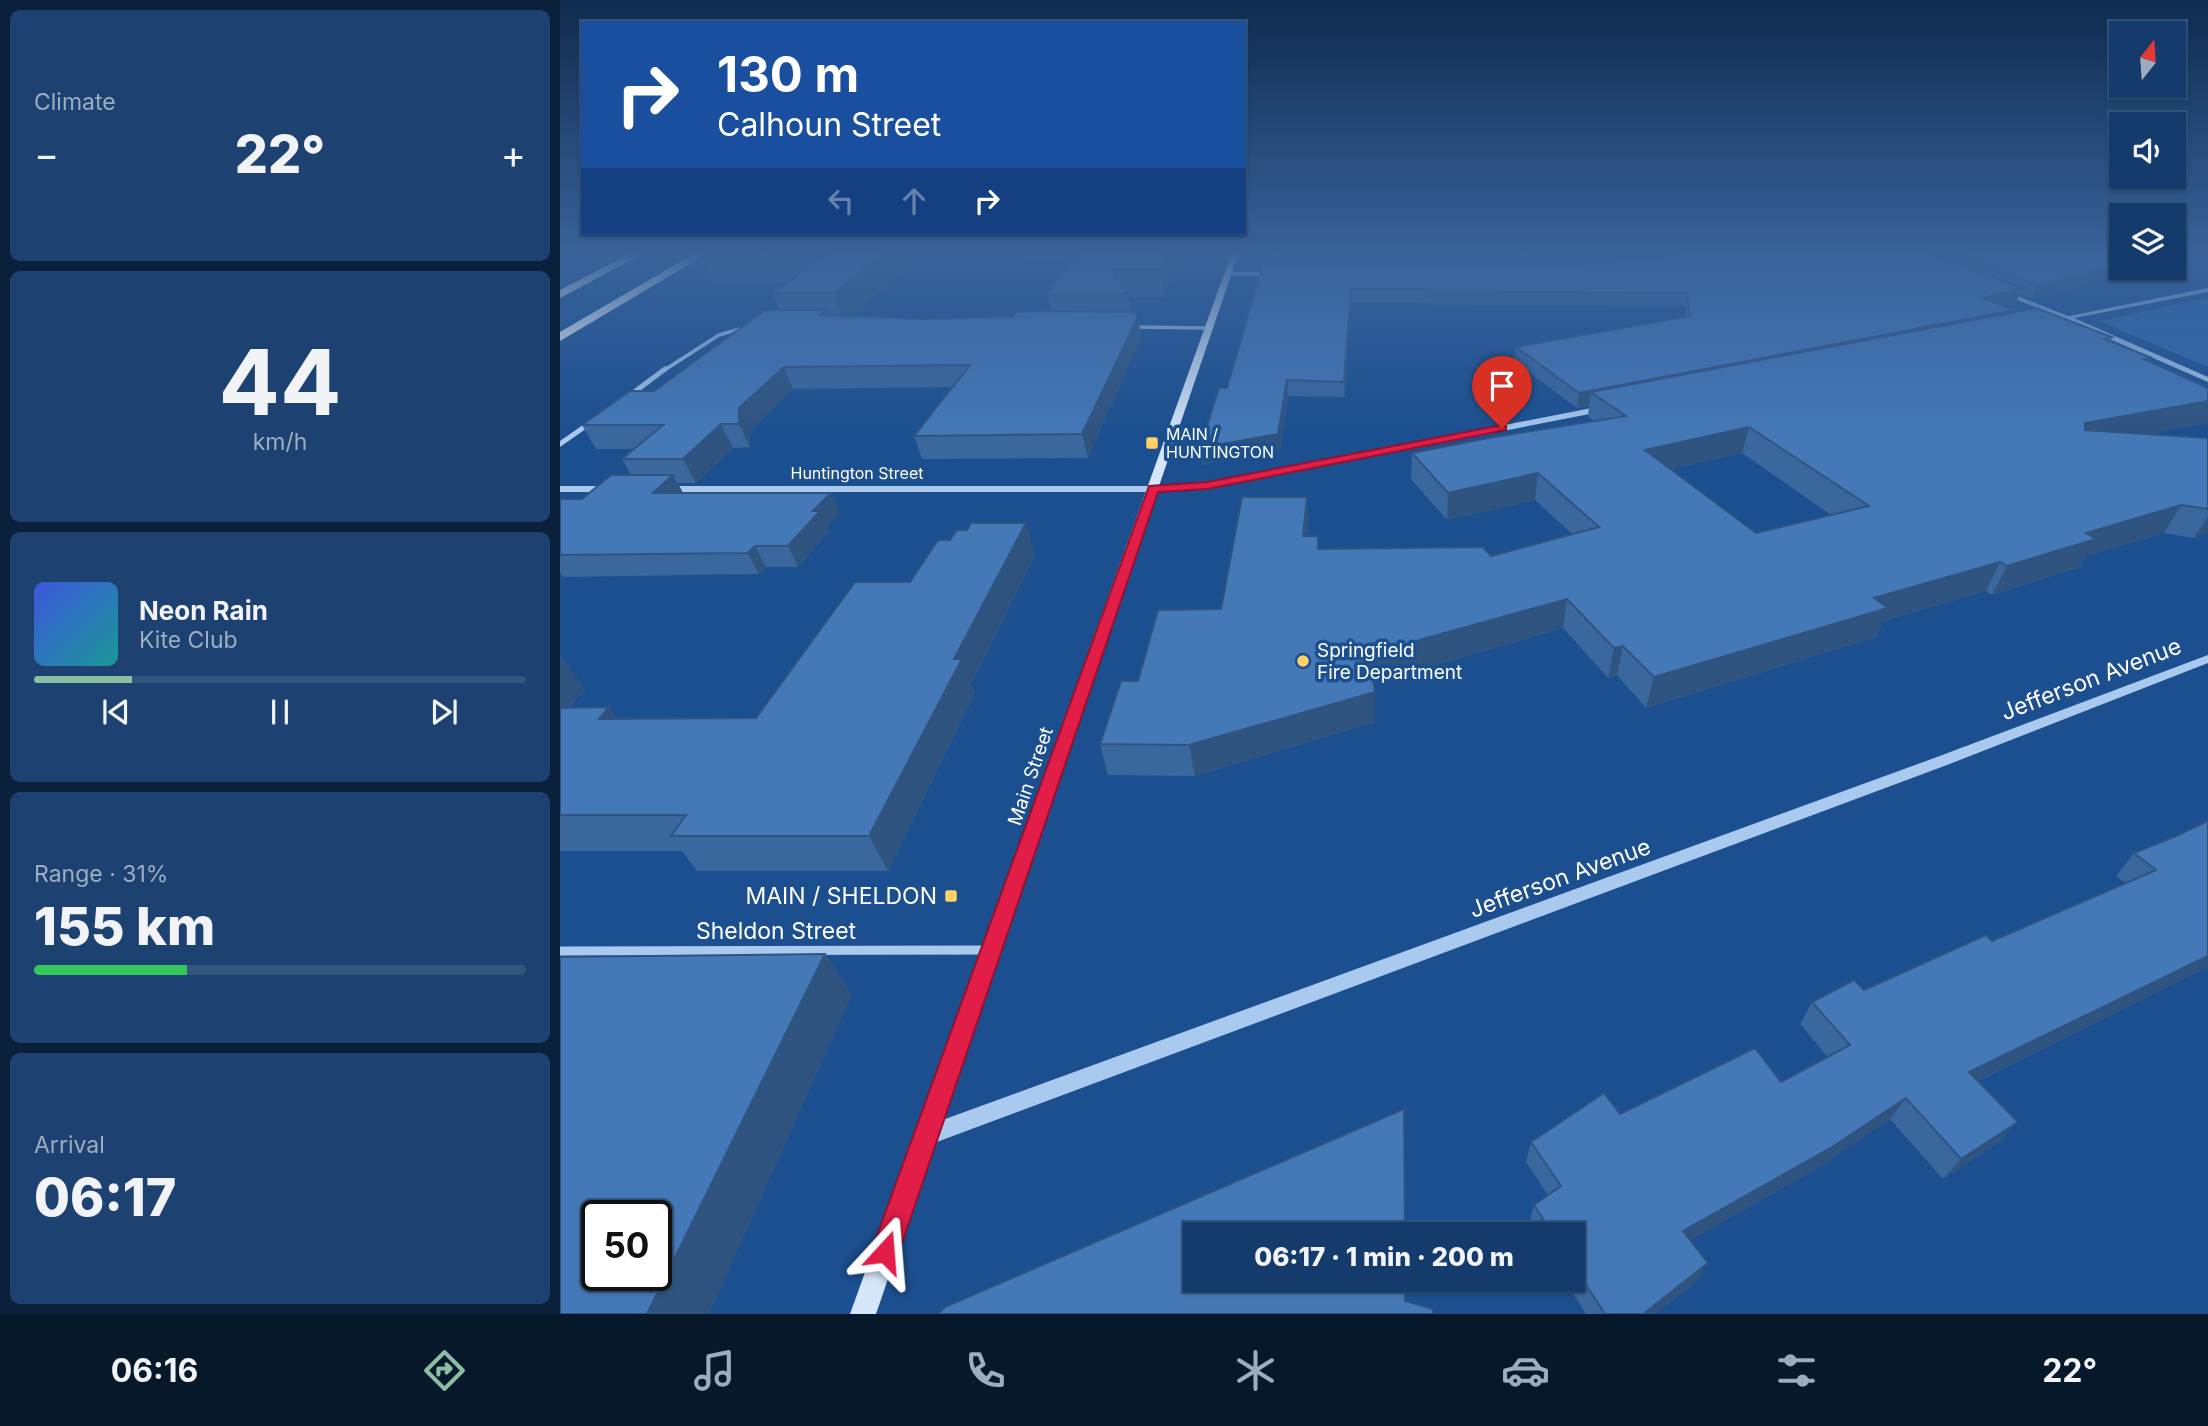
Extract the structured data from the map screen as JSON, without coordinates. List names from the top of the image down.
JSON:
{
  "streets": {
    "main road": ["Main Street"],
    "street": ["Huntington Street", "Jefferson Avenue", "Sheldon Street"]
  },
  "crossings": [
    ["Huntington Street", "Main Street"],
    ["Jefferson Avenue", "Main Street"],
    ["Main Street", "Sheldon Street"]
  ],
  "places": {
    "transit": ["MAIN / HUNTINGTON", "MAIN / SHELDON"],
    "other": ["Springfield Fire Department"]
  },
  "north": "top",
  "page": {
    "tile": [
      "Climate",
      ["44", "km/h"],
      ["Range · 31%", "155 km"],
      ["Arrival", "06:17"]
    ],
    "turn": ["130 m", "Calhoun Street"],
    "heat": ["−", "22°", "+"],
    "song": ["Neon Rain", "Kite Club"],
    "limit": "50",
    "trip": "06:17 · 1 min · 200 m",
    "tabs": ["06:16", "22°"]
  }
}
